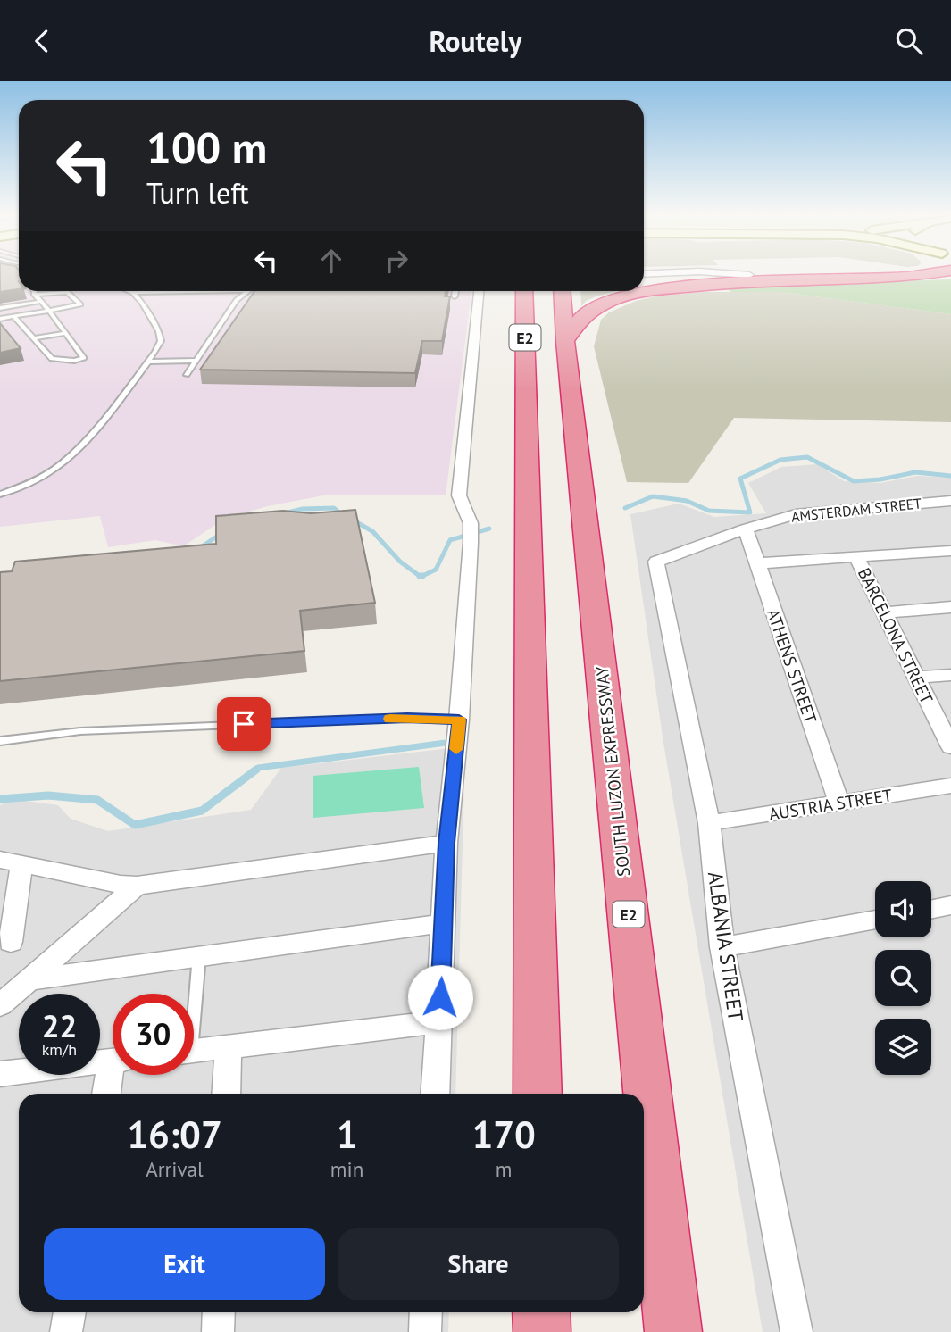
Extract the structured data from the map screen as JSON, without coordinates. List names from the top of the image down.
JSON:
{
  "streets": {
    "highway": ["E2", "SOUTH LUZON EXPRESSWAY"],
    "street": [
      "AMSTERDAM STREET",
      "BARCELONA STREET",
      "ATHENS STREET",
      "AUSTRIA STREET",
      "ALBANIA STREET"
    ]
  },
  "crossings": [
    ["AMSTERDAM STREET", "ATHENS STREET"],
    ["AMSTERDAM STREET", "ALBANIA STREET"],
    ["ATHENS STREET", "AUSTRIA STREET"],
    ["AUSTRIA STREET", "ALBANIA STREET"]
  ],
  "page": {
    "header": "Routely",
    "turn": ["100 m", "Turn left"],
    "speed": "22 km/h",
    "limit": "30",
    "eta": [
      "16:07",
      "Arrival",
      "1",
      "min",
      "170",
      "m"
    ],
    "buttons": ["Exit", "Share"]
  }
}
